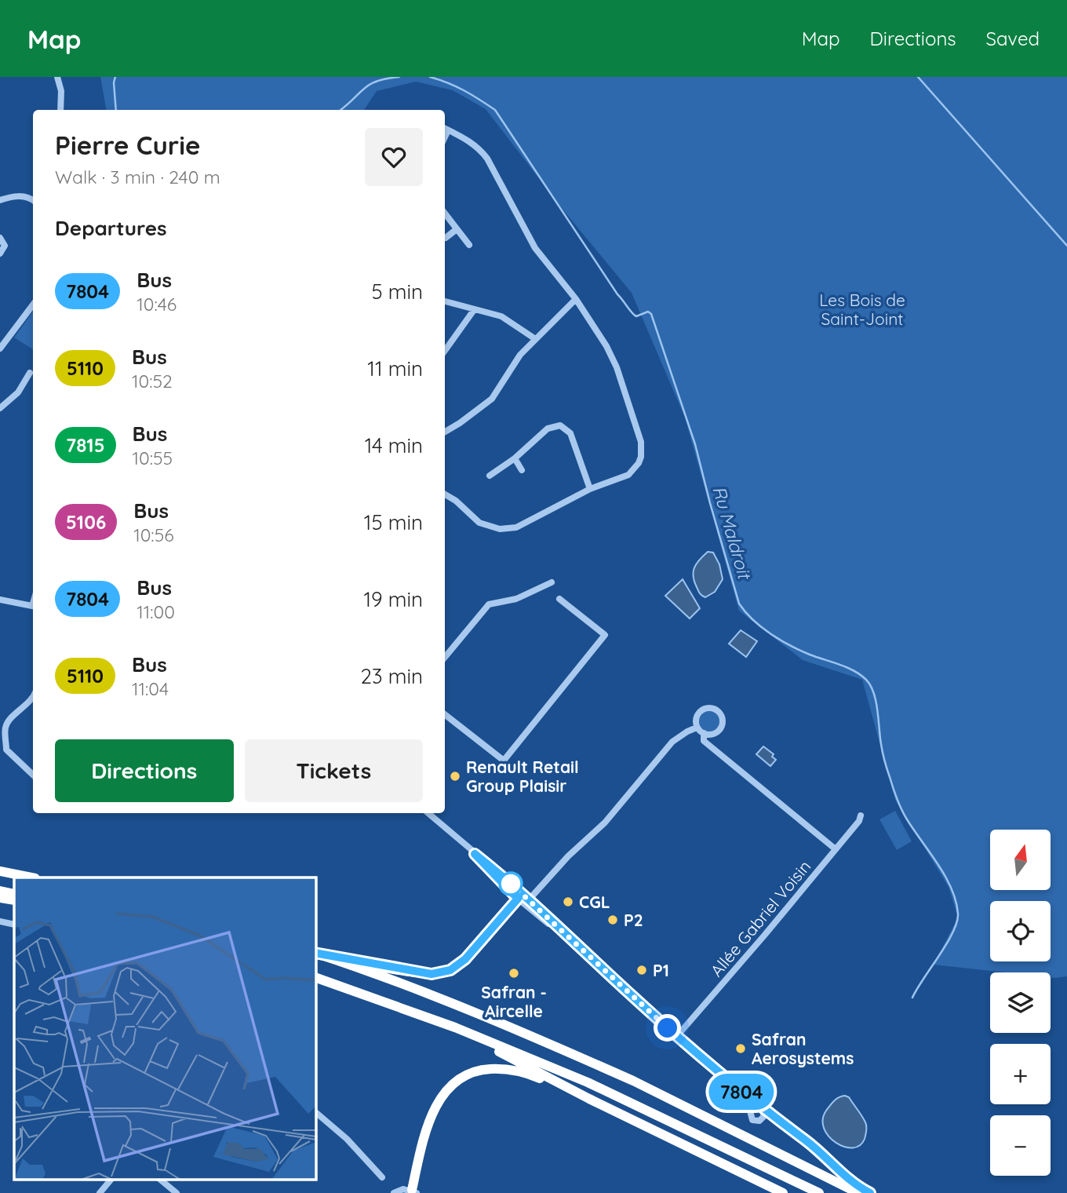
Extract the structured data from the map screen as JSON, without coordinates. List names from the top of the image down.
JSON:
{
  "streets": {
    "street": ["Allée Gabriel Voisin"]
  },
  "water": ["Ru Maldroit"],
  "parks": ["Les Bois de Saint-Joint"],
  "places": [
    "Renault Retail Group Plaisir",
    "CGL",
    "P2",
    "P1",
    "Safran - Aircelle",
    "Safran Aerosystems"
  ],
  "lines": ["bus line 7804"],
  "north": "top",
  "page": {
    "header": "Map",
    "nav": ["Map", "Directions", "Saved"],
    "on_map": "7804",
    "heading": [
      ["Pierre Curie", "Walk · 3 min · 240 m"],
      "Departures"
    ],
    "list": [
      {
        "mark": "7804",
        "name": "Bus",
        "note": "10:46",
        "value": "5 min"
      },
      {
        "mark": "5110",
        "name": "Bus",
        "note": "10:52",
        "value": "11 min"
      },
      {
        "mark": "7815",
        "name": "Bus",
        "note": "10:55",
        "value": "14 min"
      },
      {
        "mark": "5106",
        "name": "Bus",
        "note": "10:56",
        "value": "15 min"
      },
      {
        "mark": "7804",
        "name": "Bus",
        "note": "11:00",
        "value": "19 min"
      },
      {
        "mark": "5110",
        "name": "Bus",
        "note": "11:04",
        "value": "23 min"
      }
    ],
    "buttons": ["Directions", "Tickets"],
    "map_buttons": ["+", "−"]
  }
}
